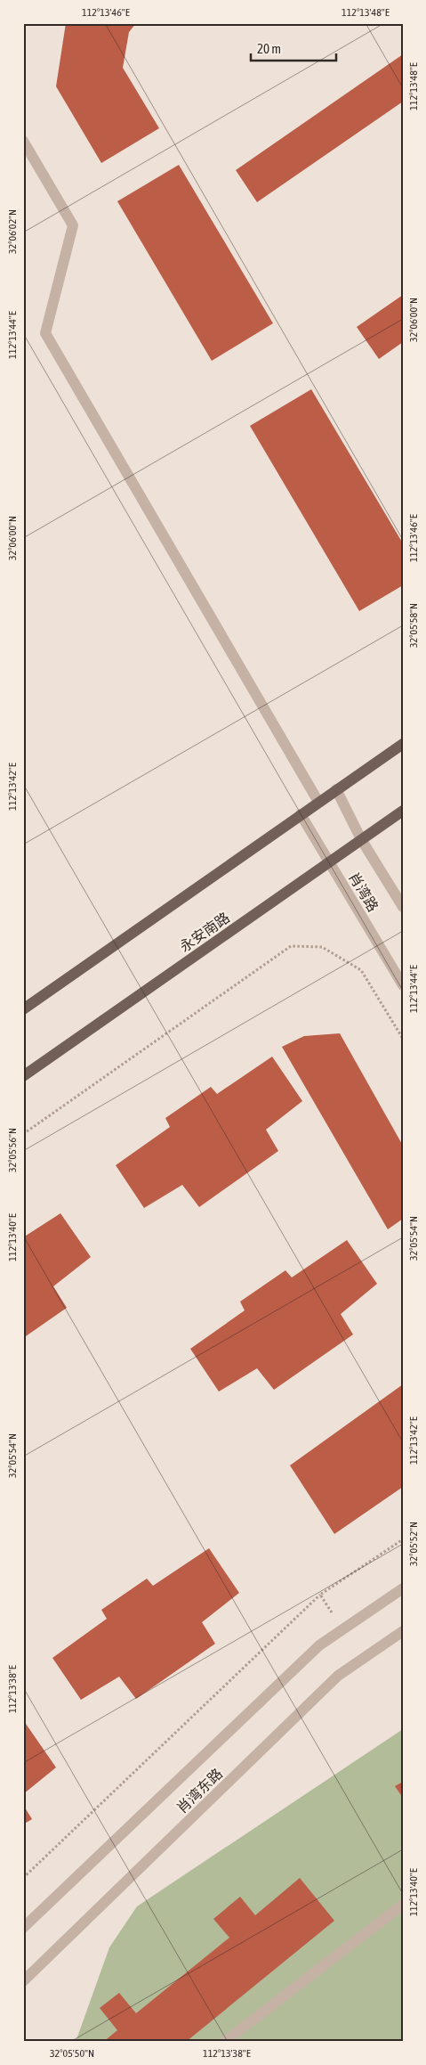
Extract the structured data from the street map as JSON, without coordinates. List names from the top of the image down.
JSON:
{
  "streets": {
    "main road": ["永安南路"],
    "street": ["肖湾路", "肖湾东路"]
  },
  "crossings": [
    ["肖湾路", "永安南路"]
  ],
  "scale_bar": "20 m",
  "coordinates": [
    "112°13'46\"E",
    "112°13'48\"E",
    "32°06'02\"N",
    "32°06'00\"N",
    "112°13'44\"E",
    "32°05'58\"N",
    "112°13'42\"E",
    "32°05'56\"N",
    "112°13'40\"E",
    "32°05'54\"N",
    "32°05'52\"N",
    "112°13'38\"E",
    "32°05'50\"N"
  ]
}
